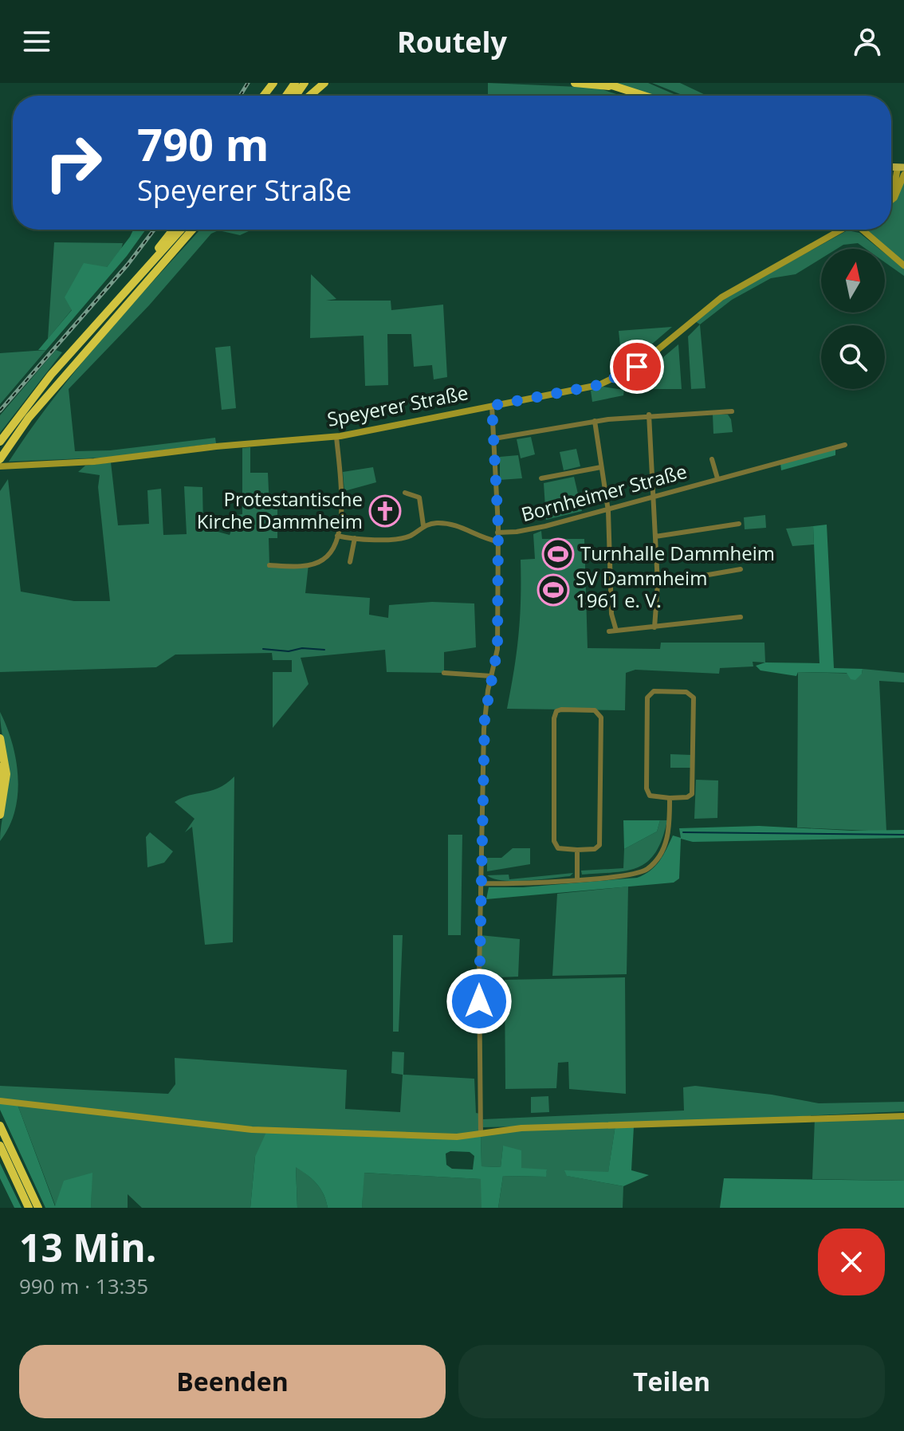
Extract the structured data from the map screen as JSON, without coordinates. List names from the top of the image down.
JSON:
{
  "streets": {
    "street": ["Speyerer Straße", "Bornheimer Straße"]
  },
  "places": {
    "church": ["Protestantische Kirche Dammheim"],
    "sports": ["Turnhalle Dammheim", "SV Dammheim 1961 e. V."]
  },
  "north": "top",
  "page": {
    "header": "Routely",
    "turn": ["790 m", "Speyerer Straße"],
    "heading": ["13 Min.", "990 m · 13:35"],
    "buttons": ["Beenden", "Teilen"]
  }
}
